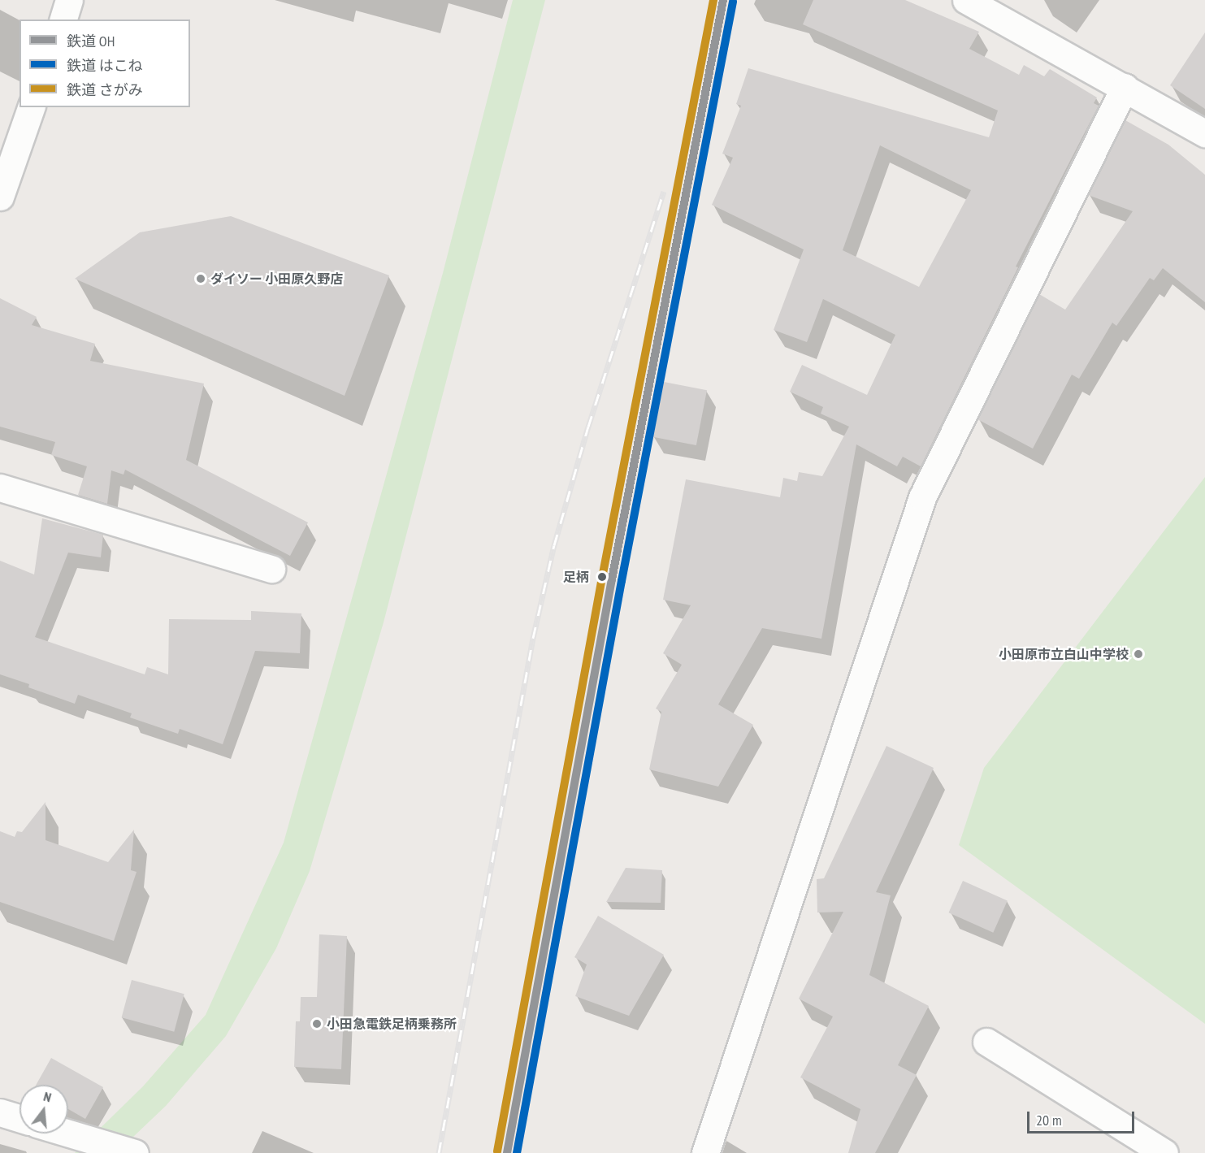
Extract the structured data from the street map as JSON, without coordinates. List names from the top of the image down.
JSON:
{
  "places": [
    "ダイソー 小田原久野店",
    "足柄",
    "小田原市立白山中学校",
    "小田急電鉄足柄乗務所"
  ],
  "lines": ["rail line OH", "rail line さがみ", "rail line はこね"],
  "legend": ["鉄道 OH", "鉄道 はこね", "鉄道 さがみ"],
  "scale_bar": "20 m",
  "north": "top"
}
